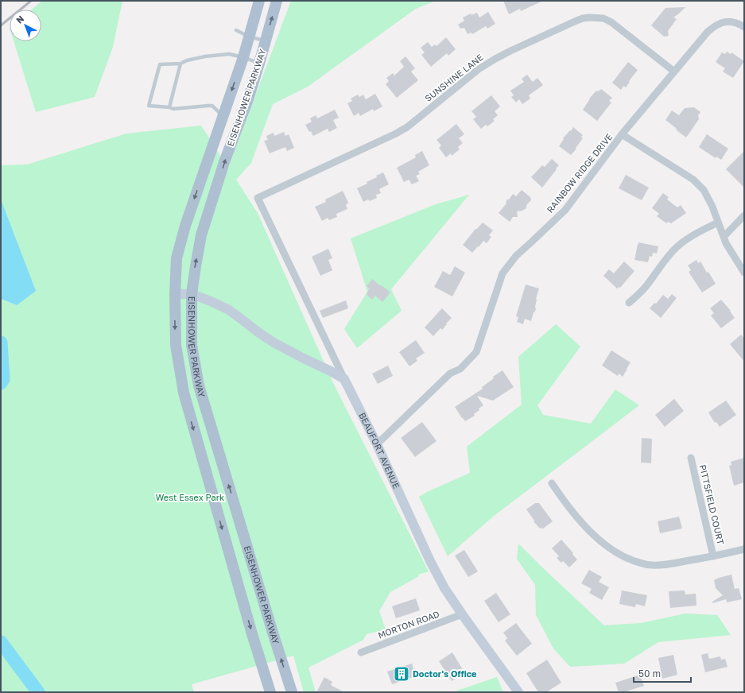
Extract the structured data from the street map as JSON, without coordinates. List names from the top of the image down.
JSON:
{
  "streets": {
    "main road": ["EISENHOWER PARKWAY"],
    "street": [
      "SUNSHINE LANE",
      "RAINBOW RIDGE DRIVE",
      "BEAUFORT AVENUE",
      "PITTSFIELD COURT",
      "MORTON ROAD"
    ]
  },
  "crossings": [
    ["SUNSHINE LANE", "RAINBOW RIDGE DRIVE"],
    ["SUNSHINE LANE", "BEAUFORT AVENUE"],
    ["RAINBOW RIDGE DRIVE", "BEAUFORT AVENUE"],
    ["BEAUFORT AVENUE", "MORTON ROAD"]
  ],
  "parks": ["West Essex Park"],
  "places": {
    "building": ["Doctor's Office"]
  },
  "scale_bar": "50 m",
  "north": "top left"
}
